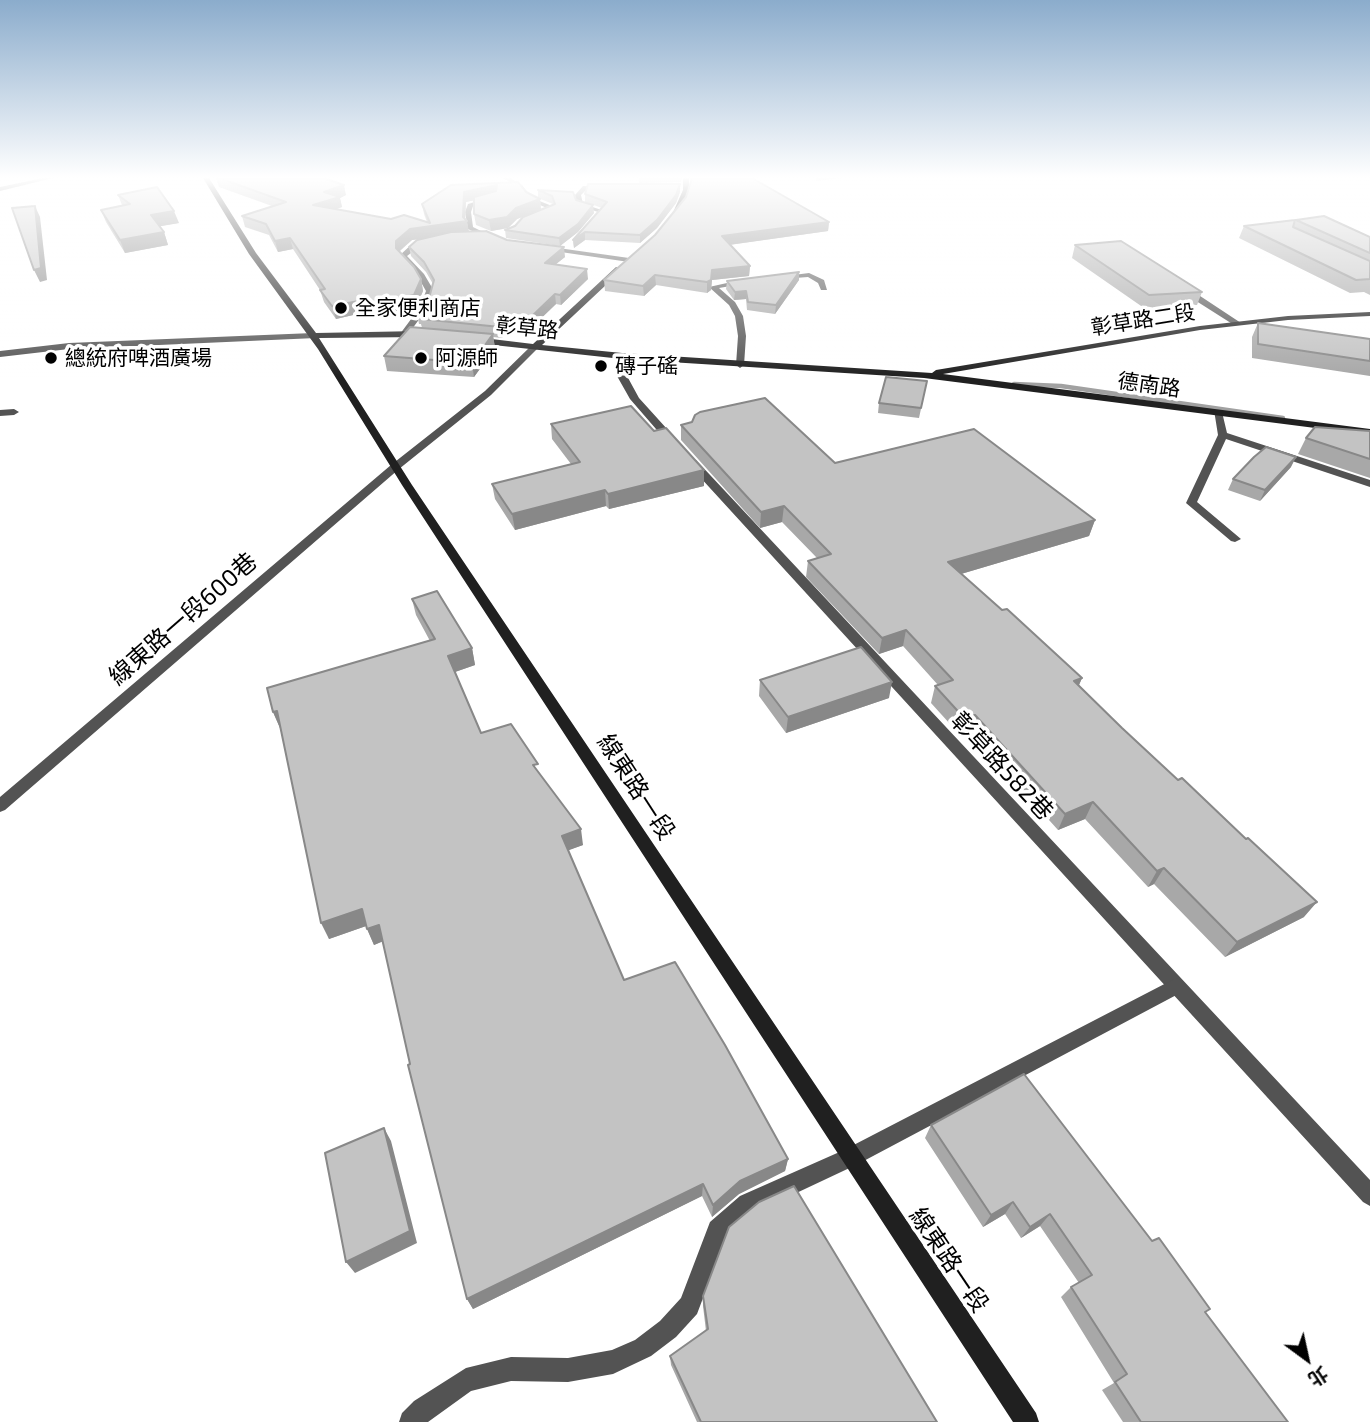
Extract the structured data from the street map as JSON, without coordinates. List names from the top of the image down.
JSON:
{
  "streets": {
    "street": [
      "彰草路二段",
      "彰草路",
      "德南路",
      "線東路一段600巷",
      "彰草路582巷",
      "線東路一段"
    ]
  },
  "crossings": [
    ["彰草路二段", "彰草路"],
    ["彰草路二段", "德南路"],
    ["彰草路", "德南路"],
    ["彰草路", "線東路一段600巷"],
    ["彰草路", "彰草路582巷"],
    ["線東路一段600巷", "線東路一段"]
  ],
  "places": [
    "全家便利商店",
    "總統府啤酒廣場",
    "阿源師",
    "磚子磘"
  ],
  "north": "bottom right"
}
